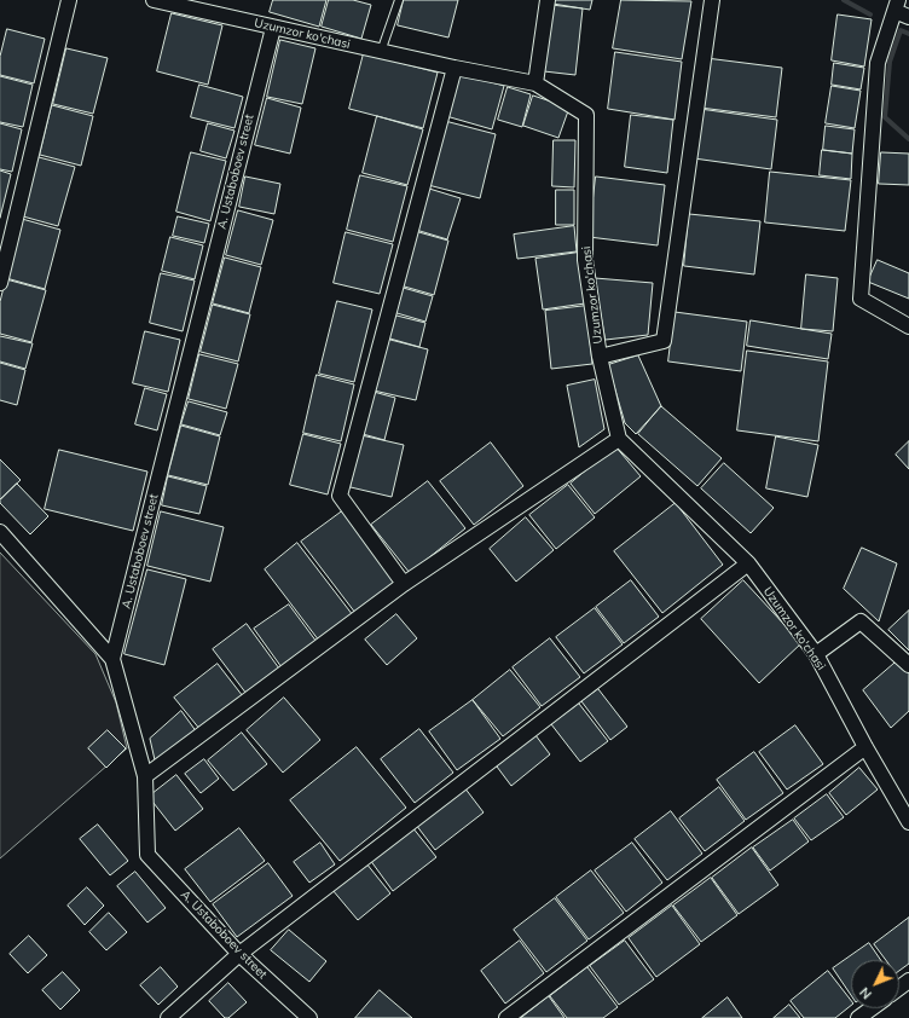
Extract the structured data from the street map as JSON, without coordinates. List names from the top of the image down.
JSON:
{
  "streets": {
    "street": ["Uzumzor ko'chasi", "A. Ustaboboev street"]
  },
  "crossings": [
    ["Uzumzor ko'chasi", "A. Ustaboboev street"]
  ],
  "north": "bottom left"
}
